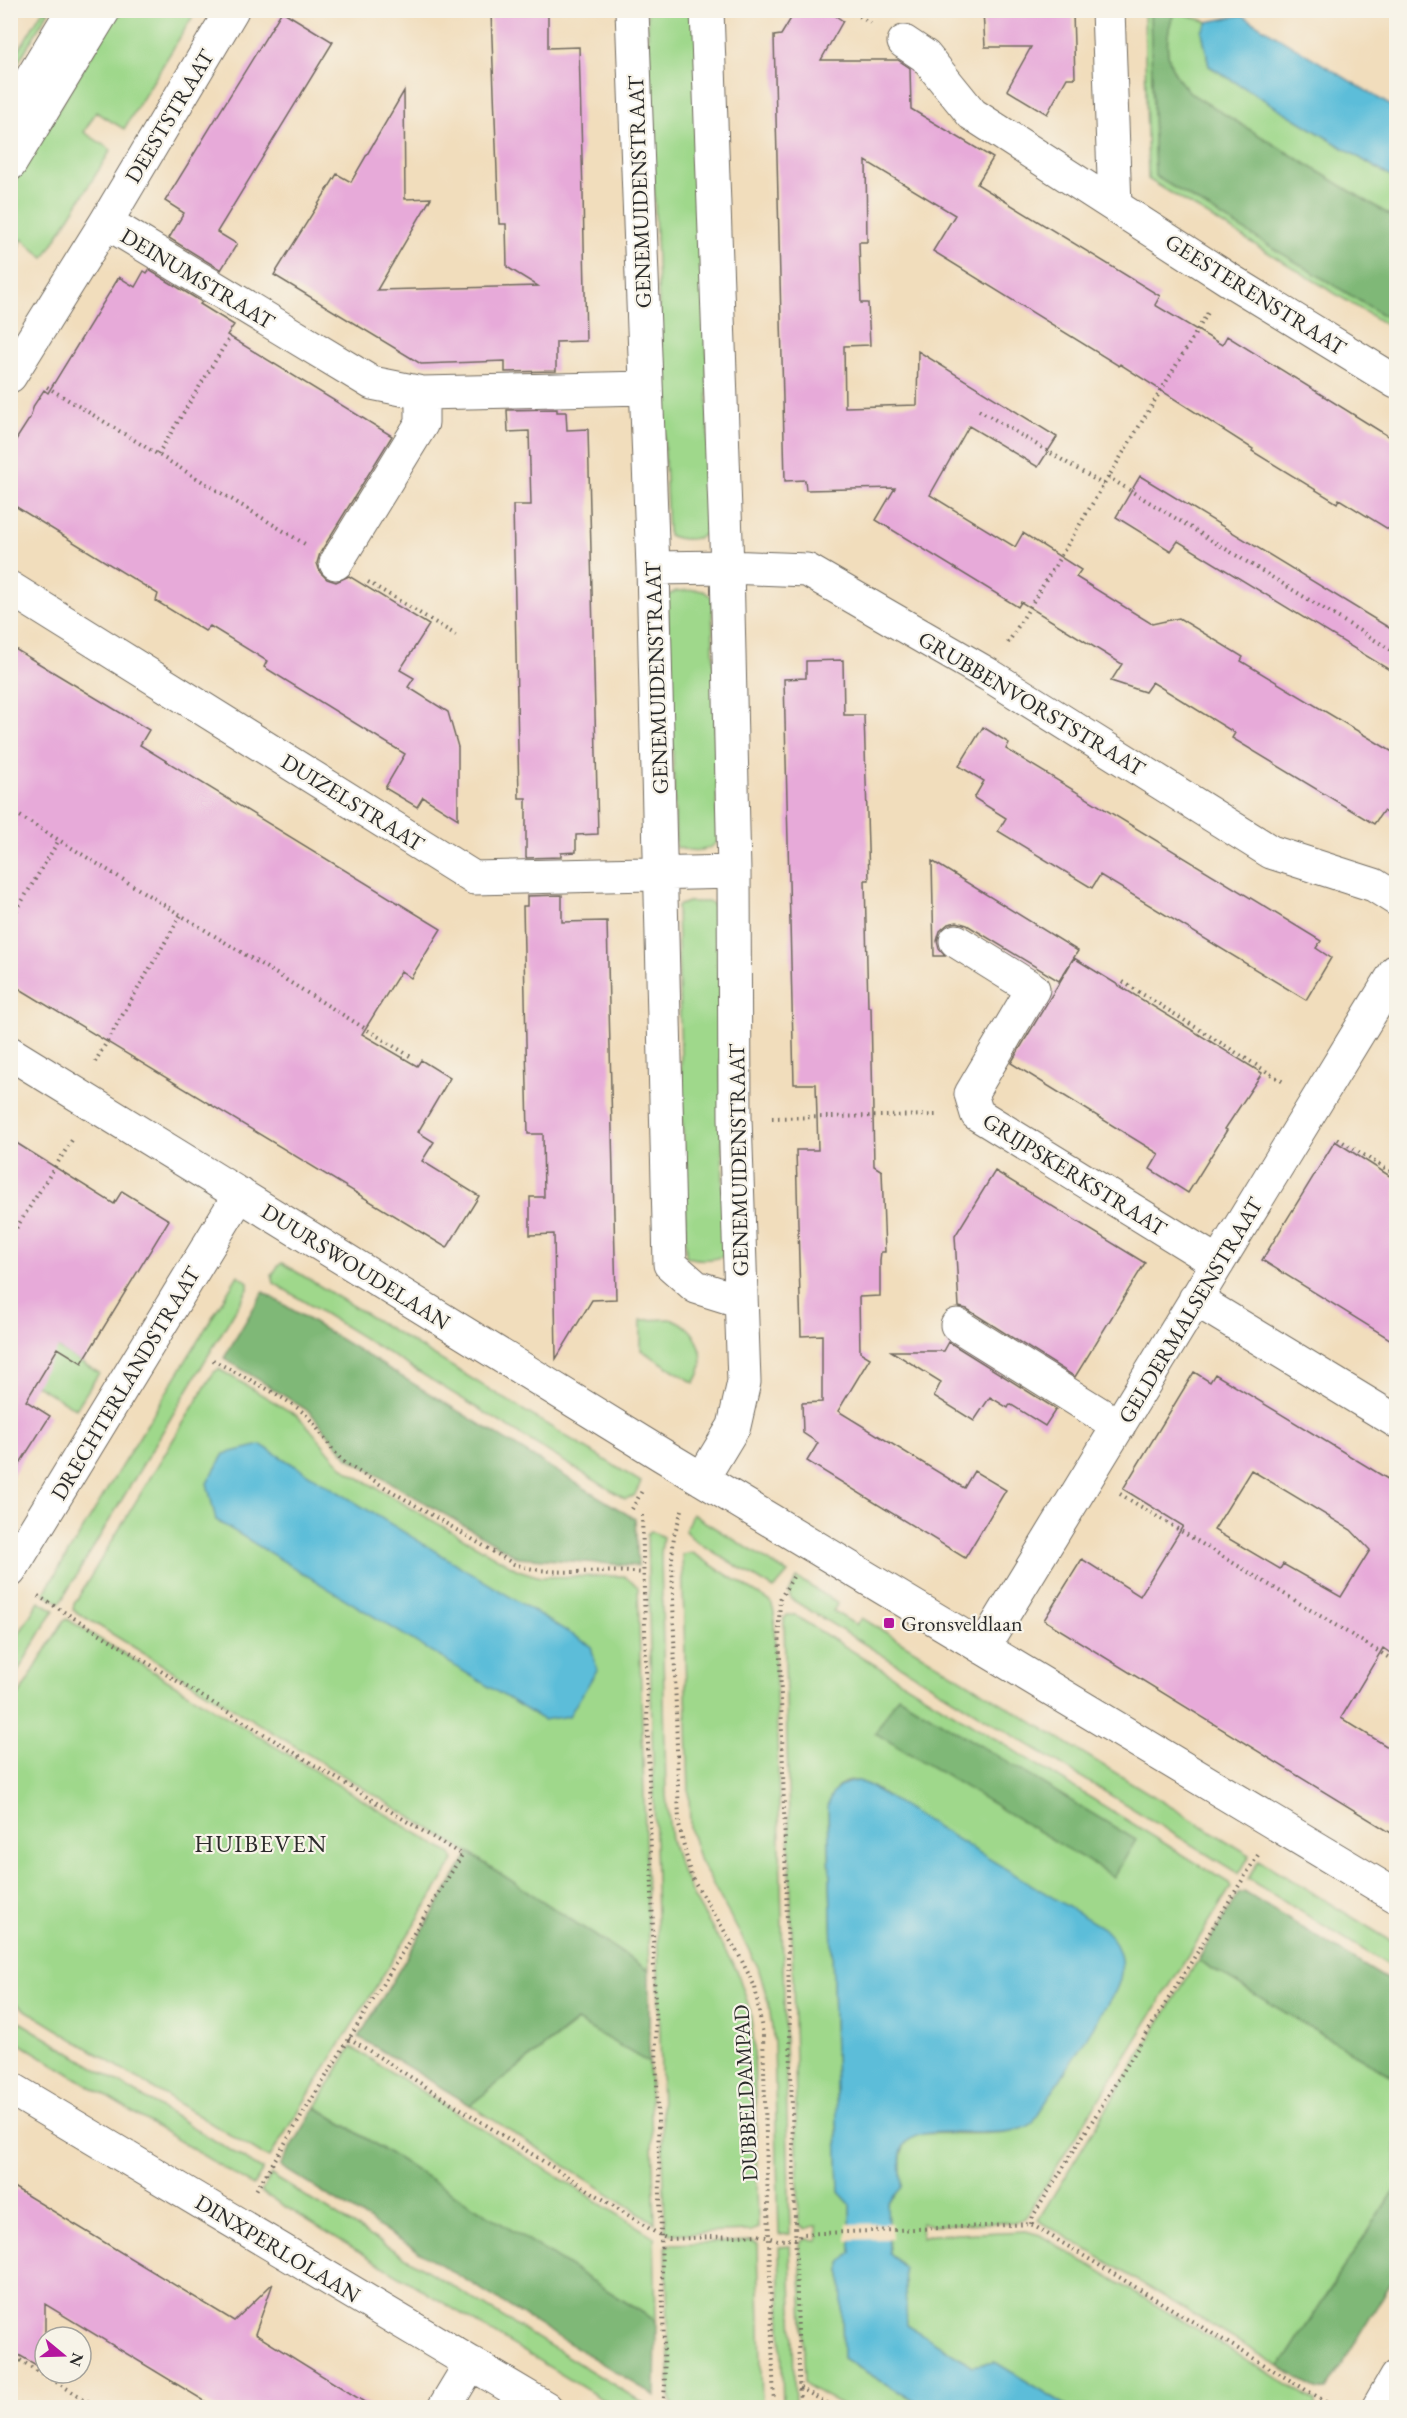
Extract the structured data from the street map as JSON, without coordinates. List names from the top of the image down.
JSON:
{
  "streets": {
    "street": [
      "DEESTSTRAAT",
      "GENEMUIDENSTRAAT",
      "DEINUMSTRAAT",
      "GEESTERENSTRAAT",
      "GRUBBENVORSTSTRAAT",
      "DUIZELSTRAAT",
      "GRIJPSKERKSTRAAT",
      "DUURSWOUDELAAN",
      "GELDERMALSENSTRAAT",
      "DRECHTERLANDSTRAAT",
      "DINXPERLOLAAN"
    ],
    "path": ["DUBBELDAMPAD"]
  },
  "crossings": [
    ["DEESTSTRAAT", "DEINUMSTRAAT"],
    ["GENEMUIDENSTRAAT", "DEINUMSTRAAT"],
    ["GENEMUIDENSTRAAT", "GRUBBENVORSTSTRAAT"],
    ["GENEMUIDENSTRAAT", "DUIZELSTRAAT"],
    ["GENEMUIDENSTRAAT", "DUURSWOUDELAAN"],
    ["GENEMUIDENSTRAAT", "DUBBELDAMPAD"],
    ["GRIJPSKERKSTRAAT", "GELDERMALSENSTRAAT"],
    ["DUURSWOUDELAAN", "DRECHTERLANDSTRAAT"],
    ["DUURSWOUDELAAN", "DUBBELDAMPAD"]
  ],
  "districts": ["HUIBEVEN"],
  "places": {
    "transit": ["Gronsveldlaan"]
  },
  "north": "right"
}
